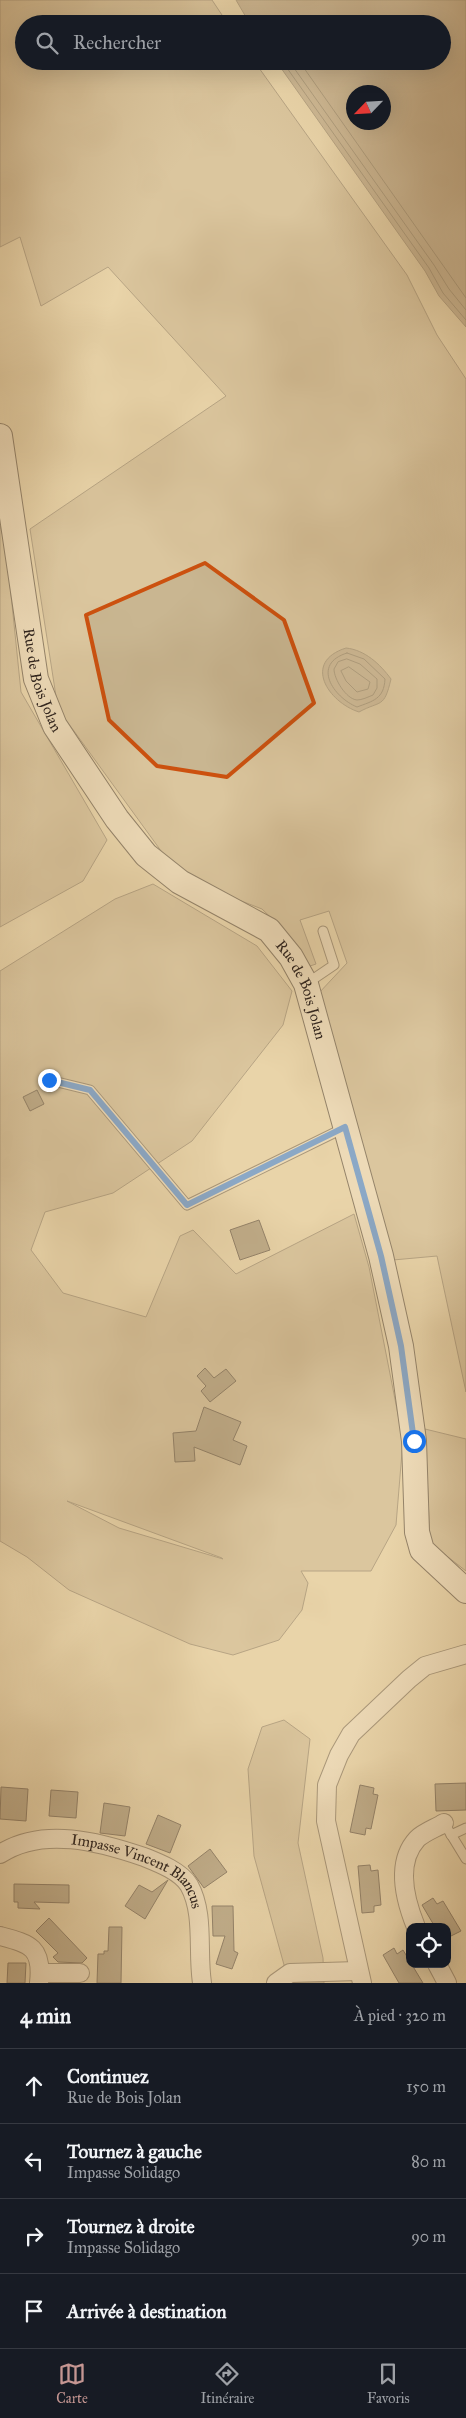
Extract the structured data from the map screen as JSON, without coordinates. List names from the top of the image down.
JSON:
{
  "streets": {
    "street": ["Rue de Bois Jolan", "Impasse Vincent Blancus"]
  },
  "north": "bottom left",
  "page": {
    "search": "Rechercher",
    "heading": ["4 min", "À pied · 320 m"],
    "list": [
      ["Continuez", "Rue de Bois Jolan", "150 m"],
      ["Tournez à gauche", "Impasse Solidago", "80 m"],
      ["Tournez à droite", "Impasse Solidago", "90 m"],
      "Arrivée à destination"
    ],
    "nav": ["Carte", "Itinéraire", "Favoris"]
  }
}
